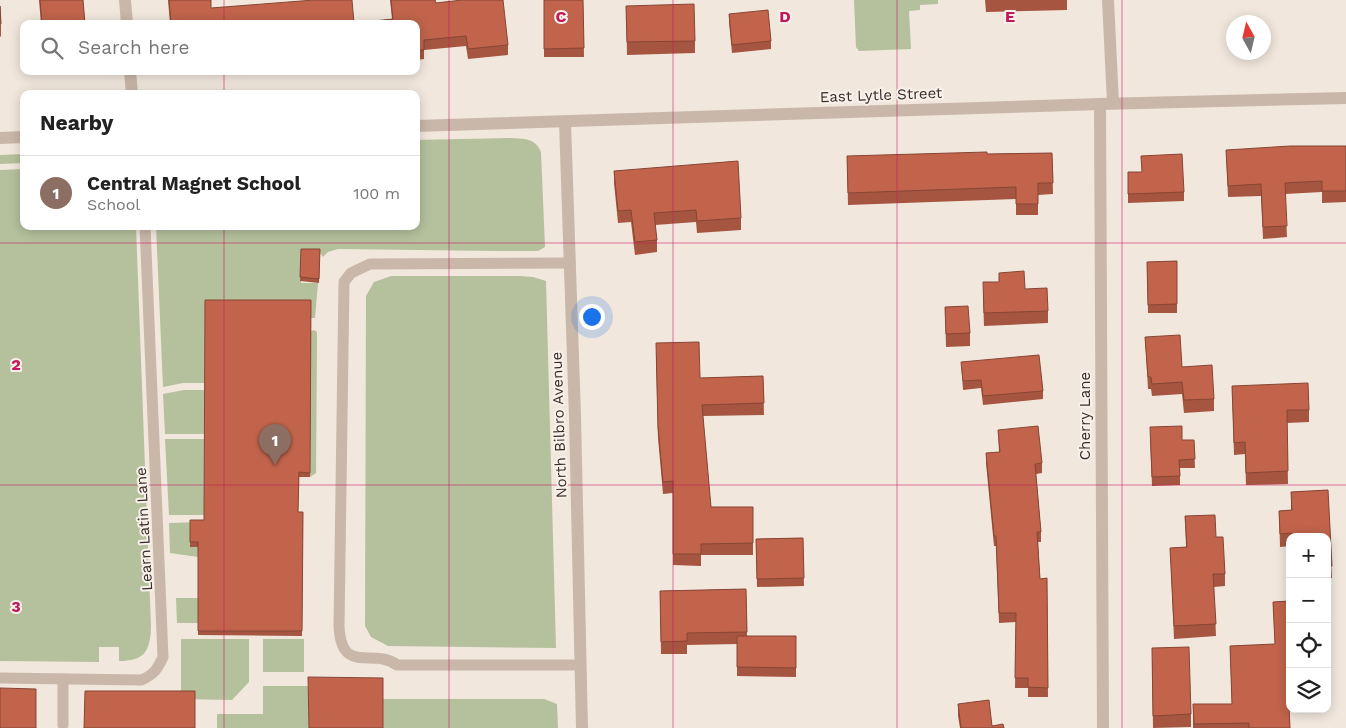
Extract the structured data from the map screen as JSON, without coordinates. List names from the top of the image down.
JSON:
{
  "streets": {
    "street": ["East Lytle Street", "Cherry Lane", "North Bilbro Avenue"],
    "lane": ["Learn Latin Lane"]
  },
  "crossings": [
    ["East Lytle Street", "Cherry Lane"],
    ["East Lytle Street", "North Bilbro Avenue"]
  ],
  "north": "top",
  "page": {
    "search": "Search here",
    "heading": "Nearby",
    "list": [
      {
        "mark": "1",
        "name": "Central Magnet School",
        "note": "School",
        "value": "100 m"
      }
    ],
    "pins": "1",
    "map_buttons": ["+", "−"]
  },
  "grid": {
    "columns": ["C", "D", "E"],
    "rows": ["2", "3"]
  }
}
